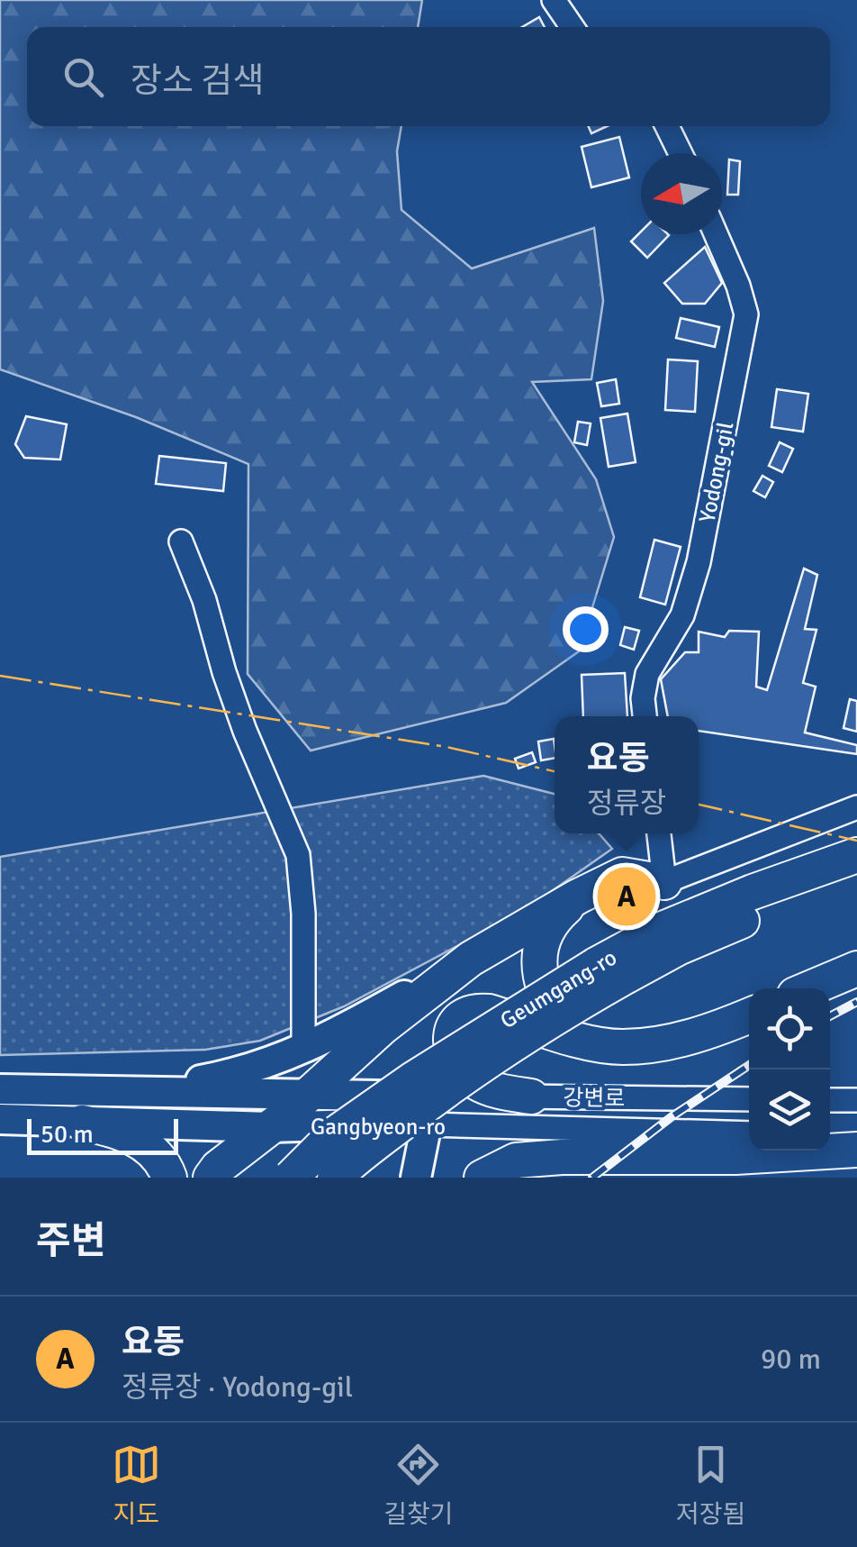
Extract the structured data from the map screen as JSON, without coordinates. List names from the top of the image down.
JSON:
{
  "streets": {
    "highway": ["Geumgang-ro"],
    "main road": ["Gangbyeon-ro"],
    "street": ["Yodong-gil", "강변로"]
  },
  "crossings": [
    ["강변로", "Gangbyeon-ro"]
  ],
  "scale_bar": "50 m",
  "north": "left",
  "page": {
    "search": "장소 검색",
    "popup": ["요동", "정류장"],
    "pins": "A",
    "scale": "50 m",
    "heading": "주변",
    "list": [
      {
        "mark": "A",
        "name": "요동",
        "note": "정류장 · Yodong-gil",
        "value": "90 m"
      }
    ],
    "nav": ["지도", "길찾기", "저장됨"]
  }
}
